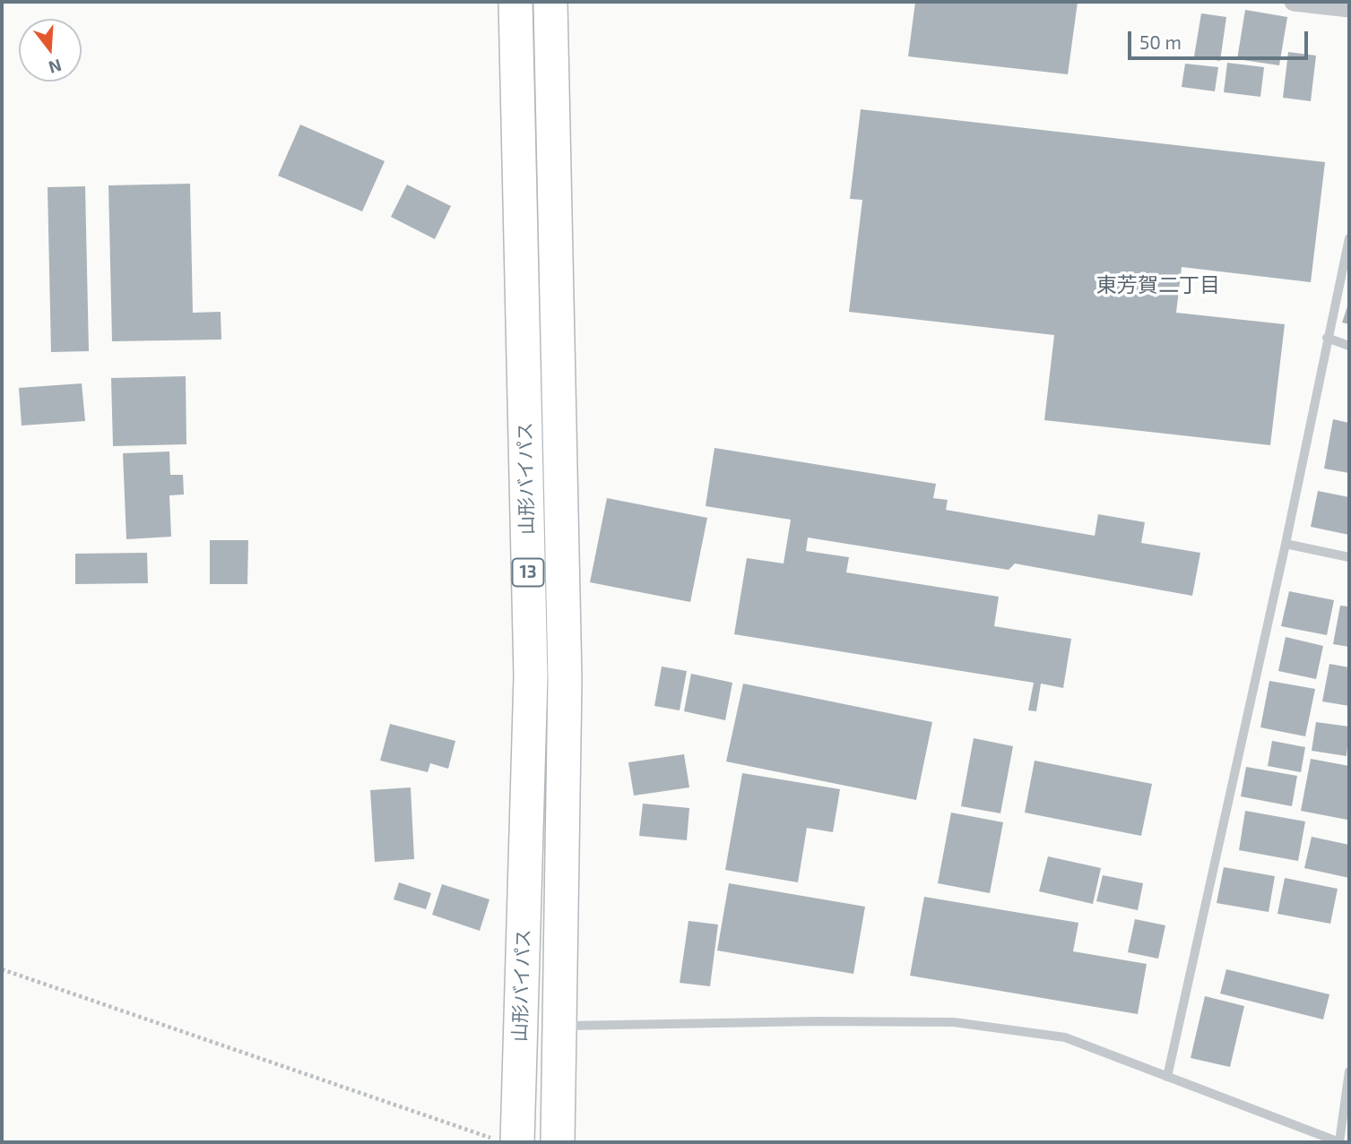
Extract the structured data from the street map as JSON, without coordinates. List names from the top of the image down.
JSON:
{
  "streets": {
    "highway": ["山形バイパス", "13"]
  },
  "districts": ["東芳賀二丁目"],
  "scale_bar": "50 m",
  "north": "bottom"
}
